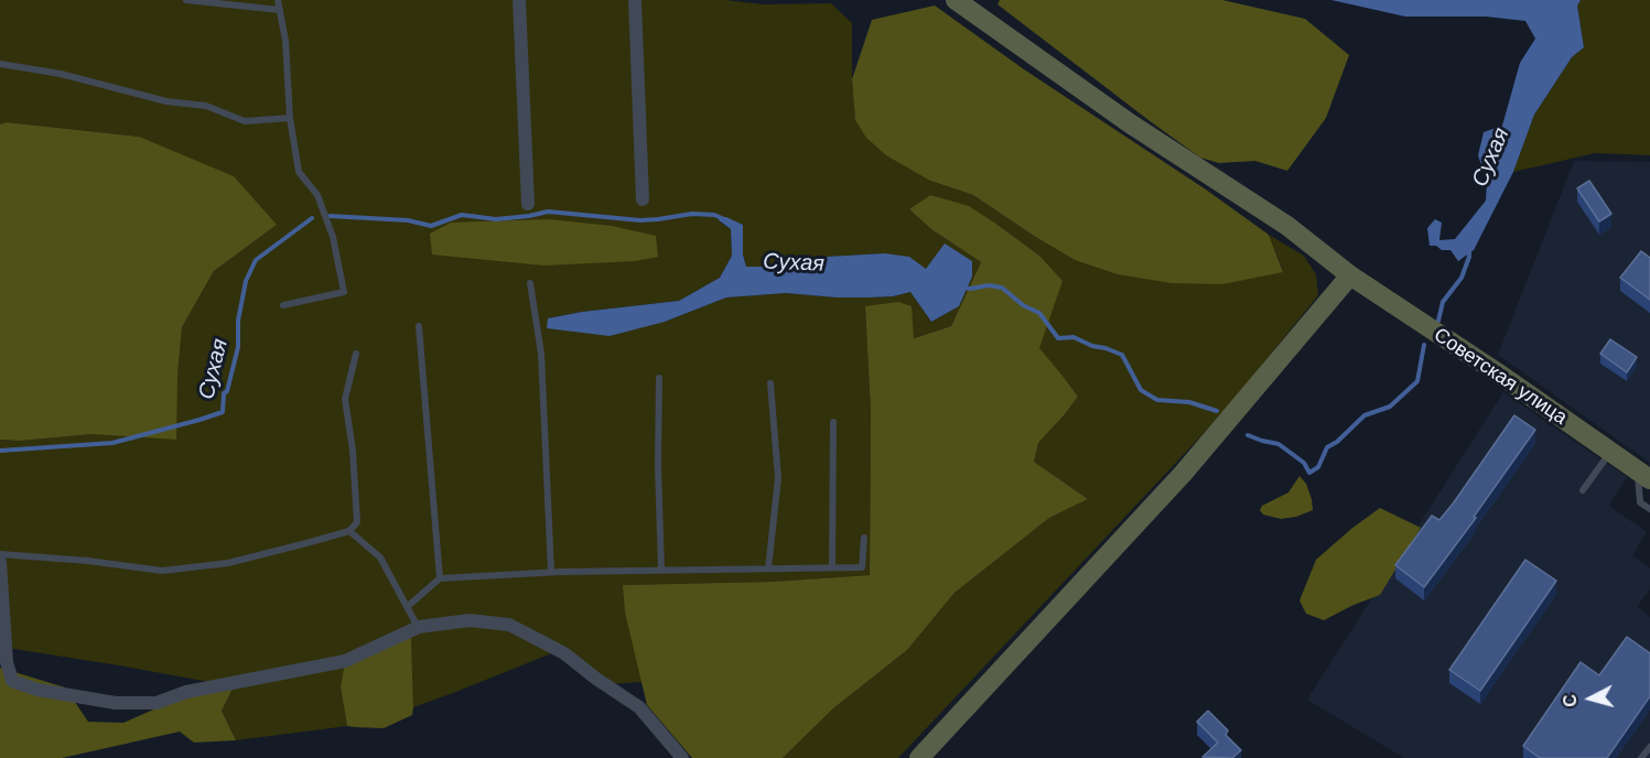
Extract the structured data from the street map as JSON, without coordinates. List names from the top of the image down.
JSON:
{
  "streets": {
    "main road": ["Советская улица"]
  },
  "water": ["Сухая"],
  "north": "left"
}
